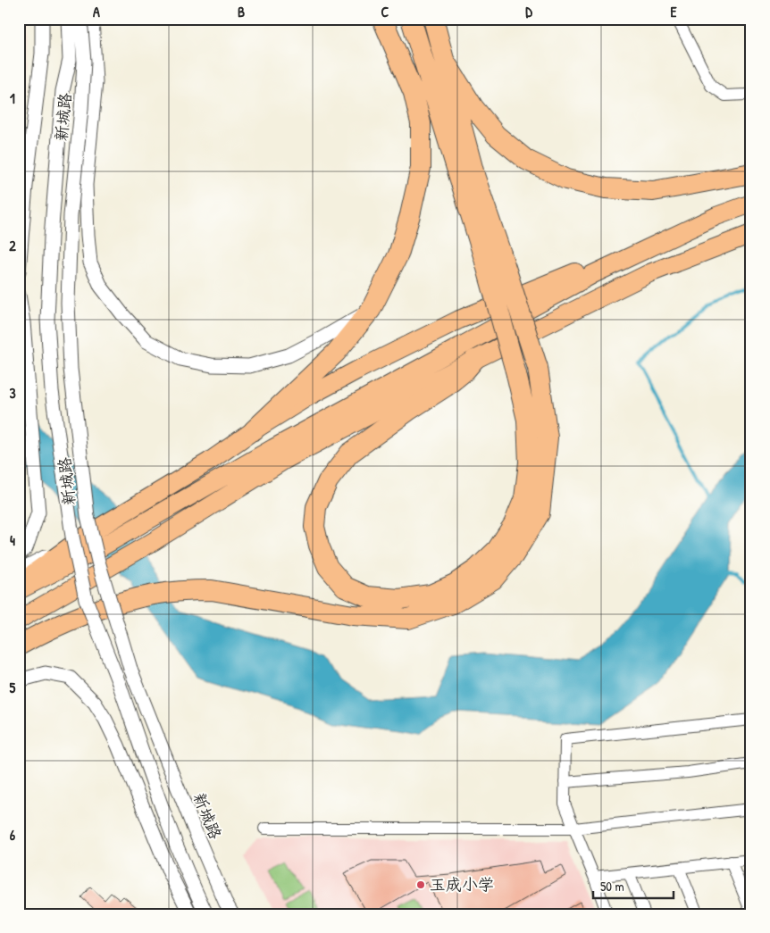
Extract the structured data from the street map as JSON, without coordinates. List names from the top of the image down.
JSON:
{
  "streets": {
    "street": ["新城路"]
  },
  "places": ["玉成小学"],
  "scale_bar": "50 m",
  "grid": {
    "columns": [
      "A",
      "B",
      "C",
      "D",
      "E"
    ],
    "rows": [
      "1",
      "2",
      "3",
      "4",
      "5",
      "6"
    ]
  }
}
